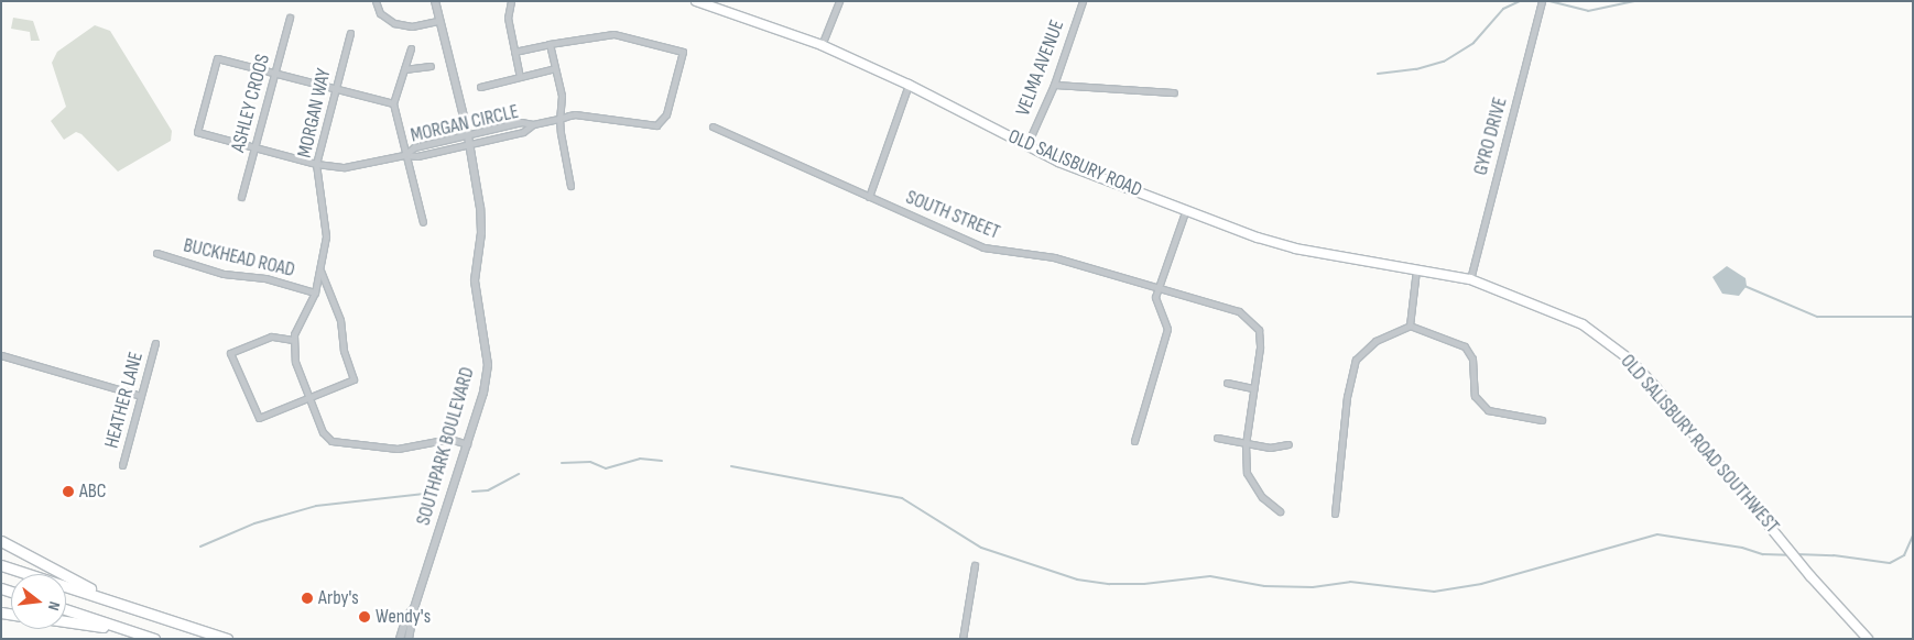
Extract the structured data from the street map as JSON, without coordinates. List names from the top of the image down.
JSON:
{
  "streets": {
    "main road": ["OLD SALISBURY ROAD", "OLD SALISBURY ROAD SOUTHWEST"],
    "street": [
      "VELMA AVENUE",
      "ASHLEY CROOS",
      "MORGAN WAY",
      "MORGAN CIRCLE",
      "GYRO DRIVE",
      "SOUTH STREET",
      "BUCKHEAD ROAD",
      "HEATHER LANE",
      "SOUTHPARK BOULEVARD"
    ]
  },
  "crossings": [
    ["VELMA AVENUE", "OLD SALISBURY ROAD"],
    ["ASHLEY CROOS", "MORGAN CIRCLE"],
    ["MORGAN WAY", "MORGAN CIRCLE"],
    ["MORGAN WAY", "BUCKHEAD ROAD"],
    ["MORGAN CIRCLE", "SOUTHPARK BOULEVARD"],
    ["GYRO DRIVE", "OLD SALISBURY ROAD"],
    ["GYRO DRIVE", "OLD SALISBURY ROAD SOUTHWEST"],
    ["OLD SALISBURY ROAD", "OLD SALISBURY ROAD SOUTHWEST"]
  ],
  "places": ["ABC", "Arby's", "Wendy's"],
  "north": "right"
}
